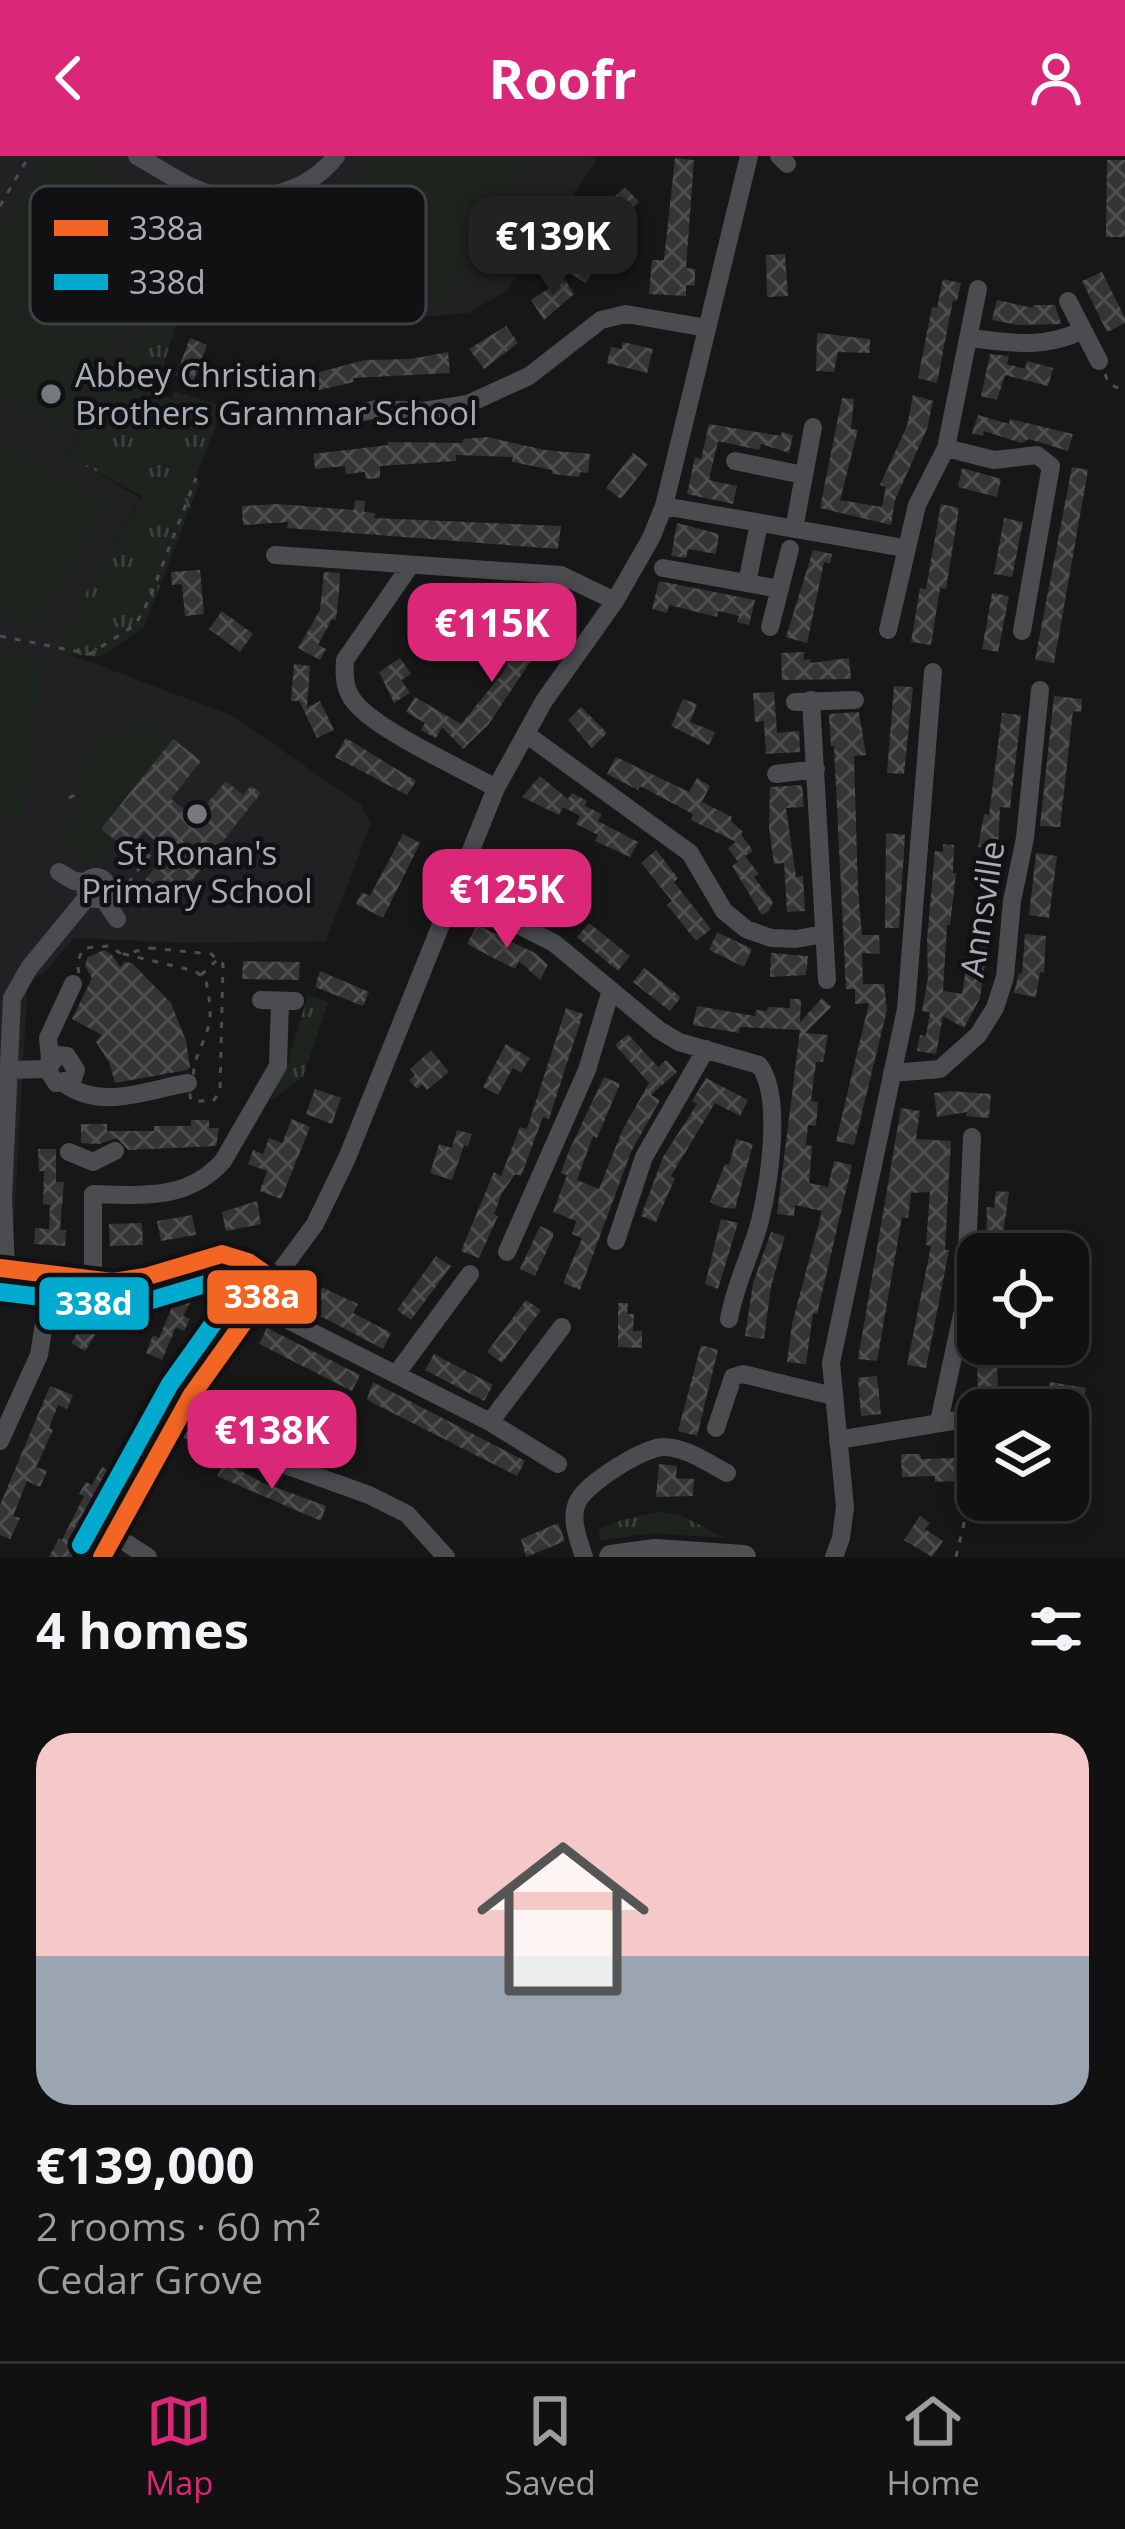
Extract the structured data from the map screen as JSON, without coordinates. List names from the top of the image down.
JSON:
{
  "streets": {
    "street": ["Annsville"]
  },
  "places": ["Abbey Christian Brothers Grammar School", "St Ronan's Primary School"],
  "lines": ["transit line 338a", "transit line 338d"],
  "legend": ["338a", "338d"],
  "page": {
    "header": "Roofr",
    "price": [
      "€139K",
      "€115K",
      "€125K",
      "€138K"
    ],
    "heading": "4 homes",
    "list": [
      {
        "name": "€139,000",
        "note": "2 rooms · 60 m² · Cedar Grove"
      }
    ],
    "tabs": ["Map", "Saved", "Home"]
  }
}
